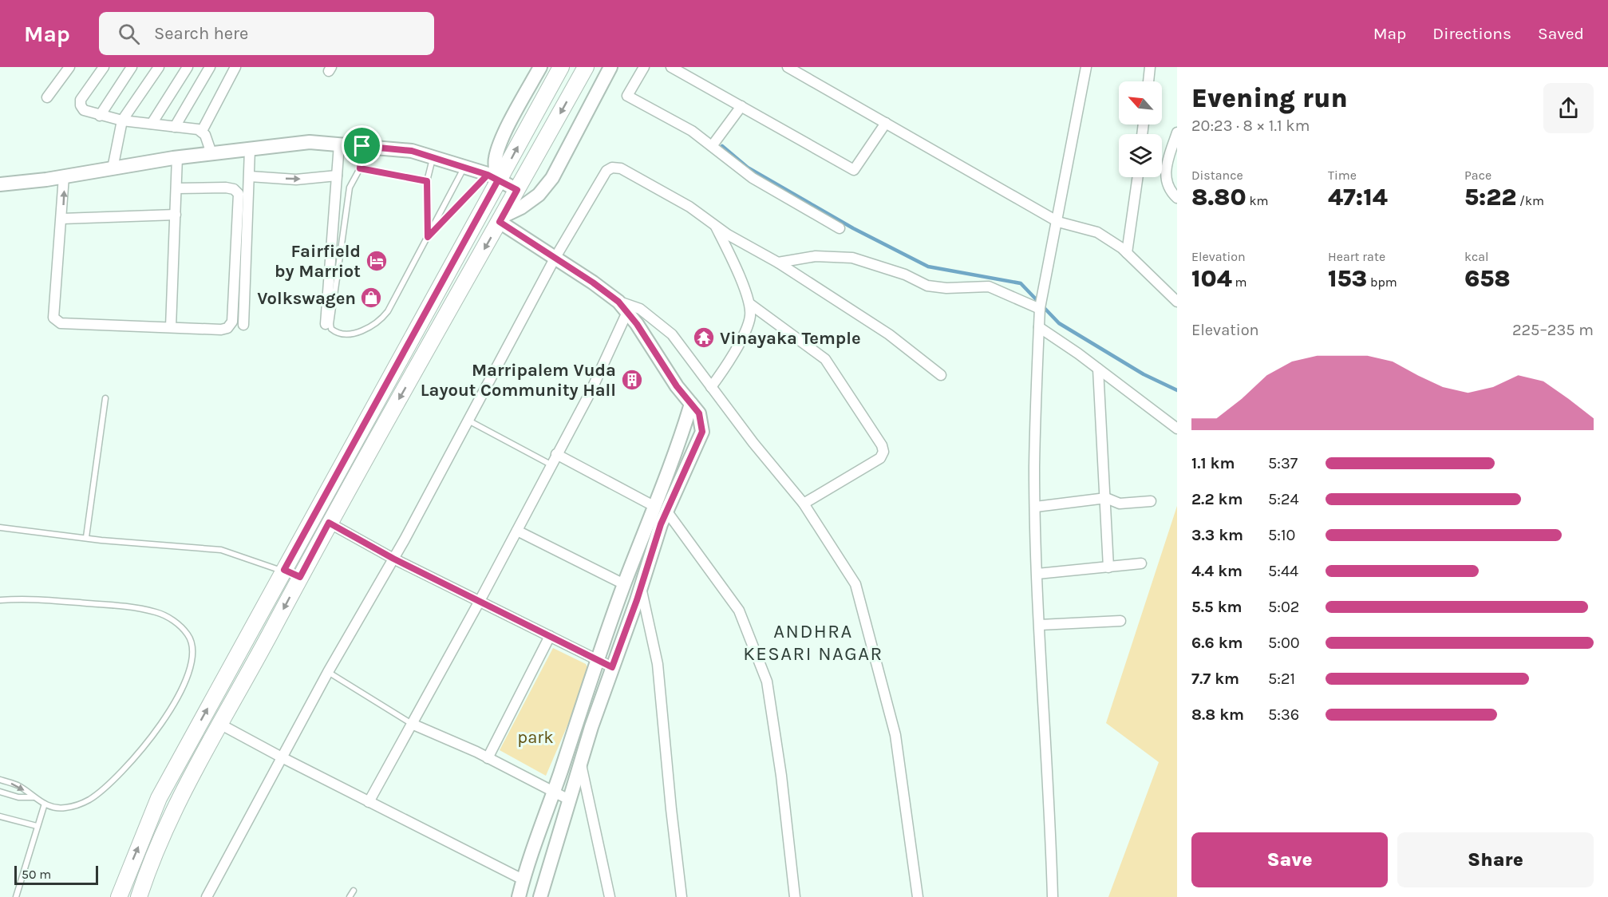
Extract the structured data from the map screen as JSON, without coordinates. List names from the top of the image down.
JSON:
{
  "districts": ["ANDHRA KESARI NAGAR"],
  "parks": ["park"],
  "places": {
    "hotel": ["Fairfield by Marriot"],
    "shop": ["Volkswagen"],
    "temple": ["Vinayaka Temple"],
    "building": ["Marripalem Vuda Layout Community Hall"]
  },
  "scale_bar": "50 m",
  "north": "top left",
  "page": {
    "header": "Map",
    "search": "Search here",
    "nav": ["Map", "Directions", "Saved"],
    "heading": ["Evening run", "20:23 · 8 × 1.1 km"],
    "stats": [
      ["Distance", "8.80 km"],
      ["Time", "47:14"],
      ["Pace", "5:22 /km"],
      ["Elevation", "104 m"],
      ["Heart rate", "153 bpm"],
      ["kcal", "658"]
    ],
    "chart": ["Elevation", "225–235 m"],
    "list": [
      {
        "name": "1.1 km",
        "note": "5:37"
      },
      {
        "name": "2.2 km",
        "note": "5:24"
      },
      {
        "name": "3.3 km",
        "note": "5:10"
      },
      {
        "name": "4.4 km",
        "note": "5:44"
      },
      {
        "name": "5.5 km",
        "note": "5:02"
      },
      {
        "name": "6.6 km",
        "note": "5:00"
      },
      {
        "name": "7.7 km",
        "note": "5:21"
      },
      {
        "name": "8.8 km",
        "note": "5:36"
      }
    ],
    "buttons": ["Save", "Share"],
    "scale": "50 m"
  }
}
